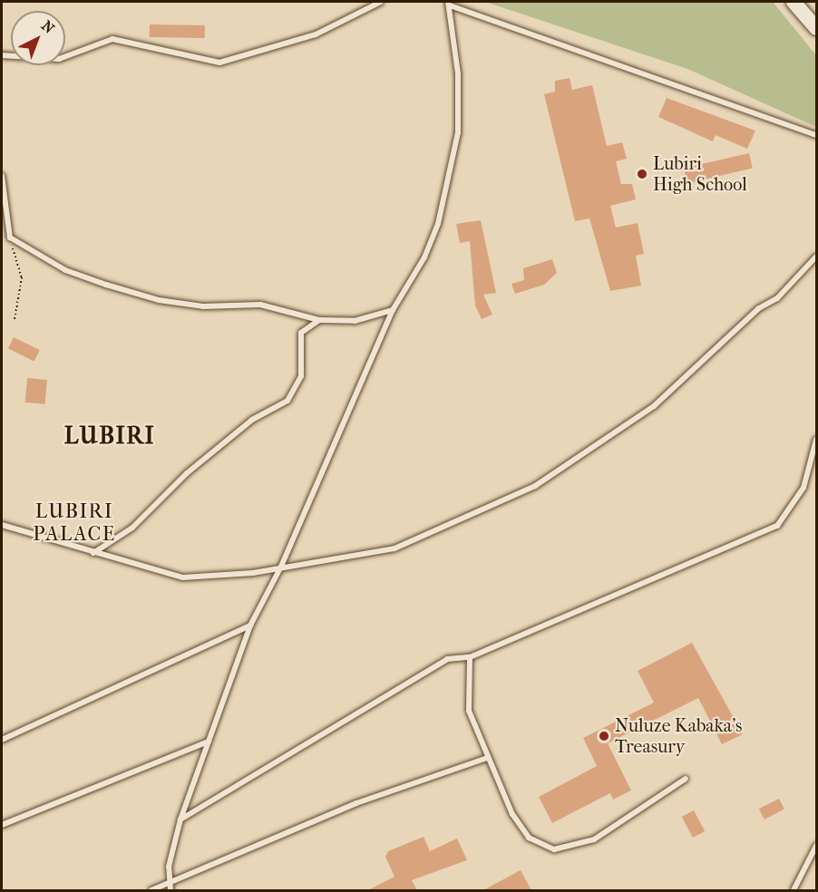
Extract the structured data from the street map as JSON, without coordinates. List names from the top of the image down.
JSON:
{
  "districts": ["LUBIRI", "LUBIRI PALACE"],
  "places": ["Lubiri High School", "Nuluze Kabaka's Treasury"],
  "north": "top right"
}
